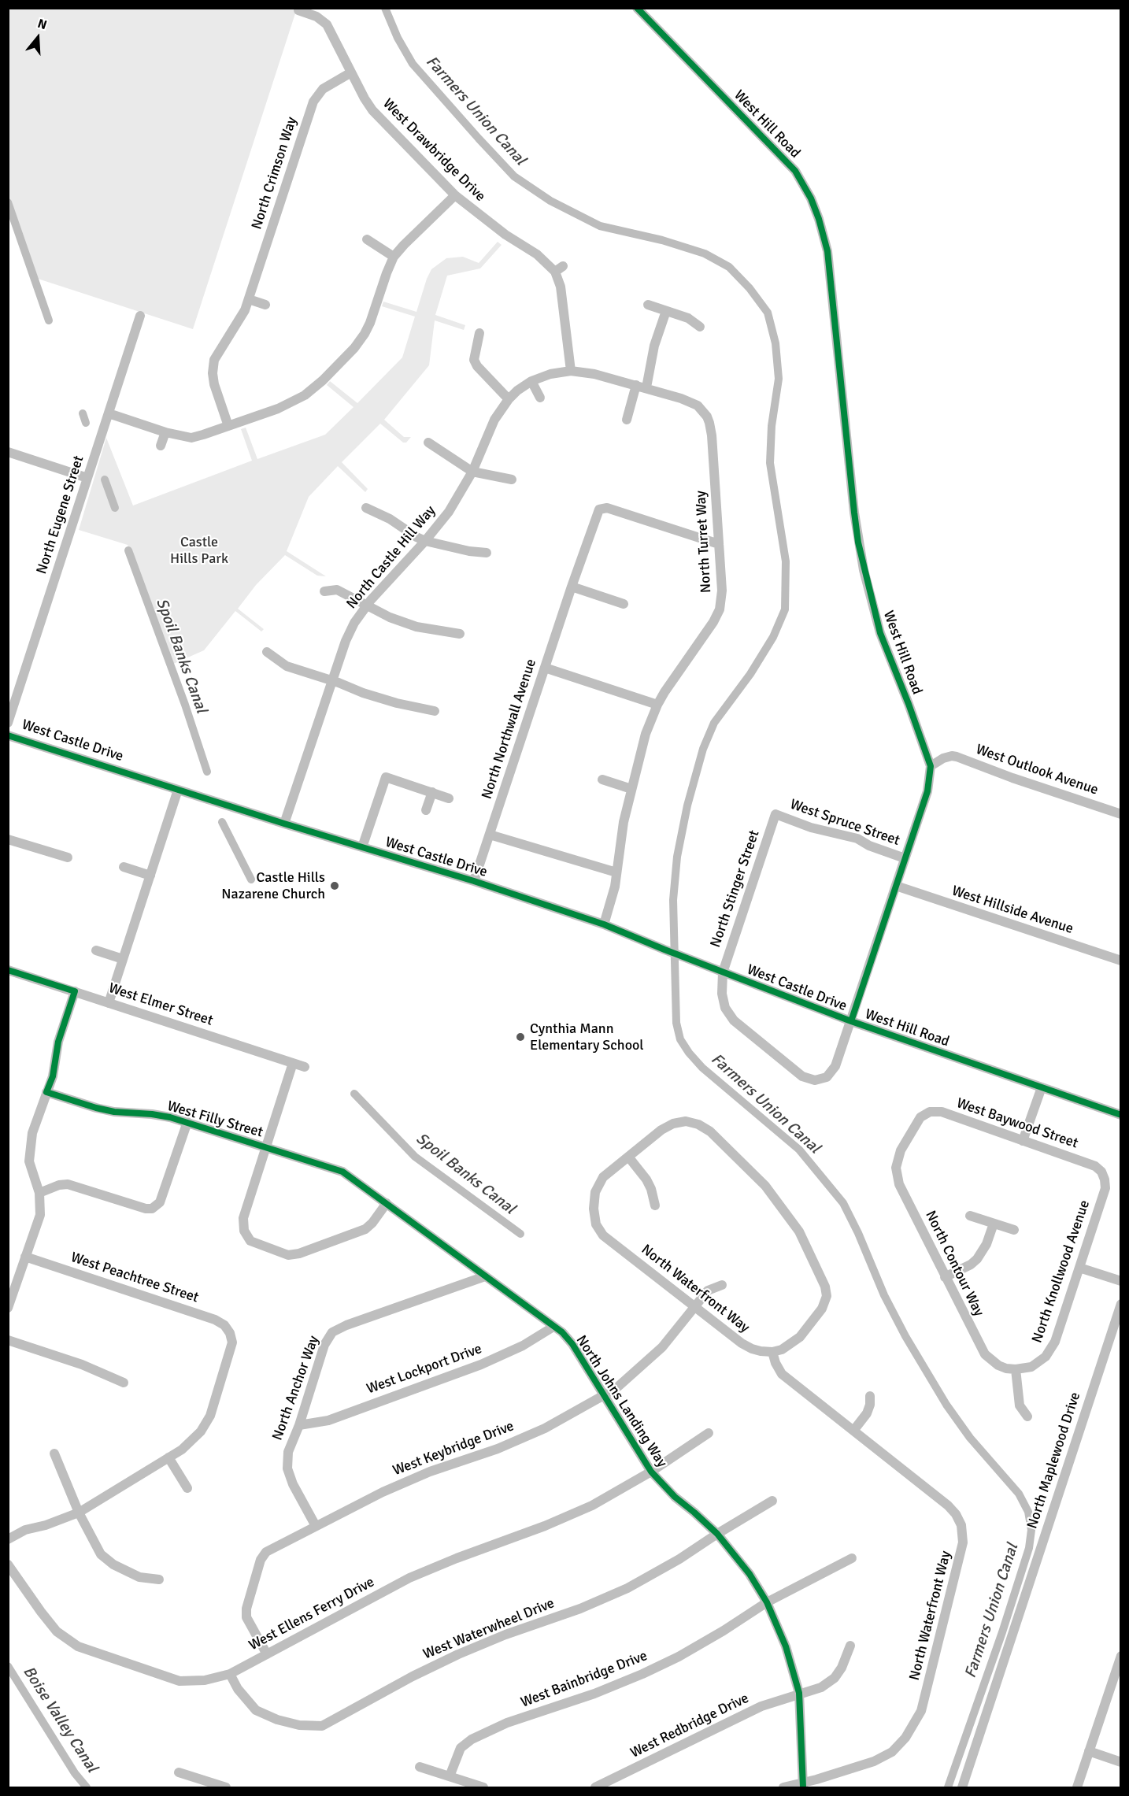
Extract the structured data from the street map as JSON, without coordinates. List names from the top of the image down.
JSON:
{
  "streets": {
    "street": [
      "West Hill Road",
      "West Drawbridge Drive",
      "North Crimson Way",
      "North Eugene Street",
      "North Turret Way",
      "North Castle Hill Way",
      "North Northwall Avenue",
      "West Castle Drive",
      "West Outlook Avenue",
      "West Spruce Street",
      "North Stinger Street",
      "West Hillside Avenue",
      "West Elmer Street",
      "West Filly Street",
      "West Baywood Street",
      "North Contour Way",
      "North Knollwood Avenue",
      "West Peachtree Street",
      "North Waterfront Way",
      "West Lockport Drive",
      "North Anchor Way",
      "North Johns Landing Way",
      "West Keybridge Drive",
      "North Maplewood Drive",
      "West Ellens Ferry Drive",
      "West Waterwheel Drive",
      "West Bainbridge Drive",
      "West Redbridge Drive"
    ]
  },
  "crossings": [
    ["West Hill Road", "West Castle Drive"],
    ["West Hill Road", "West Outlook Avenue"],
    ["West Hill Road", "West Spruce Street"],
    ["West Hill Road", "North Stinger Street"],
    ["West Hill Road", "West Hillside Avenue"],
    ["West Drawbridge Drive", "North Crimson Way"],
    ["West Drawbridge Drive", "North Turret Way"],
    ["West Drawbridge Drive", "North Castle Hill Way"],
    ["North Turret Way", "North Castle Hill Way"],
    ["North Turret Way", "North Northwall Avenue"],
    ["North Turret Way", "West Castle Drive"],
    ["North Castle Hill Way", "West Castle Drive"],
    ["North Northwall Avenue", "West Castle Drive"],
    ["West Castle Drive", "North Stinger Street"],
    ["West Spruce Street", "North Stinger Street"],
    ["West Filly Street", "North Johns Landing Way"],
    ["West Baywood Street", "North Contour Way"],
    ["West Baywood Street", "North Knollwood Avenue"],
    ["North Contour Way", "North Knollwood Avenue"],
    ["North Waterfront Way", "North Johns Landing Way"],
    ["North Waterfront Way", "West Keybridge Drive"],
    ["West Lockport Drive", "North Anchor Way"],
    ["West Lockport Drive", "North Johns Landing Way"],
    ["North Anchor Way", "North Johns Landing Way"],
    ["North Anchor Way", "West Keybridge Drive"],
    ["North Johns Landing Way", "West Keybridge Drive"],
    ["North Johns Landing Way", "West Ellens Ferry Drive"],
    ["North Johns Landing Way", "West Waterwheel Drive"],
    ["North Johns Landing Way", "West Bainbridge Drive"],
    ["North Johns Landing Way", "West Redbridge Drive"],
    ["West Keybridge Drive", "West Ellens Ferry Drive"],
    ["West Ellens Ferry Drive", "West Waterwheel Drive"]
  ],
  "water": ["Farmers Union Canal", "Spoil Banks Canal", "Boise Valley Canal"],
  "parks": ["Castle Hills Park"],
  "places": ["Castle Hills Nazarene Church", "Cynthia Mann Elementary School"],
  "north": "top"
}
